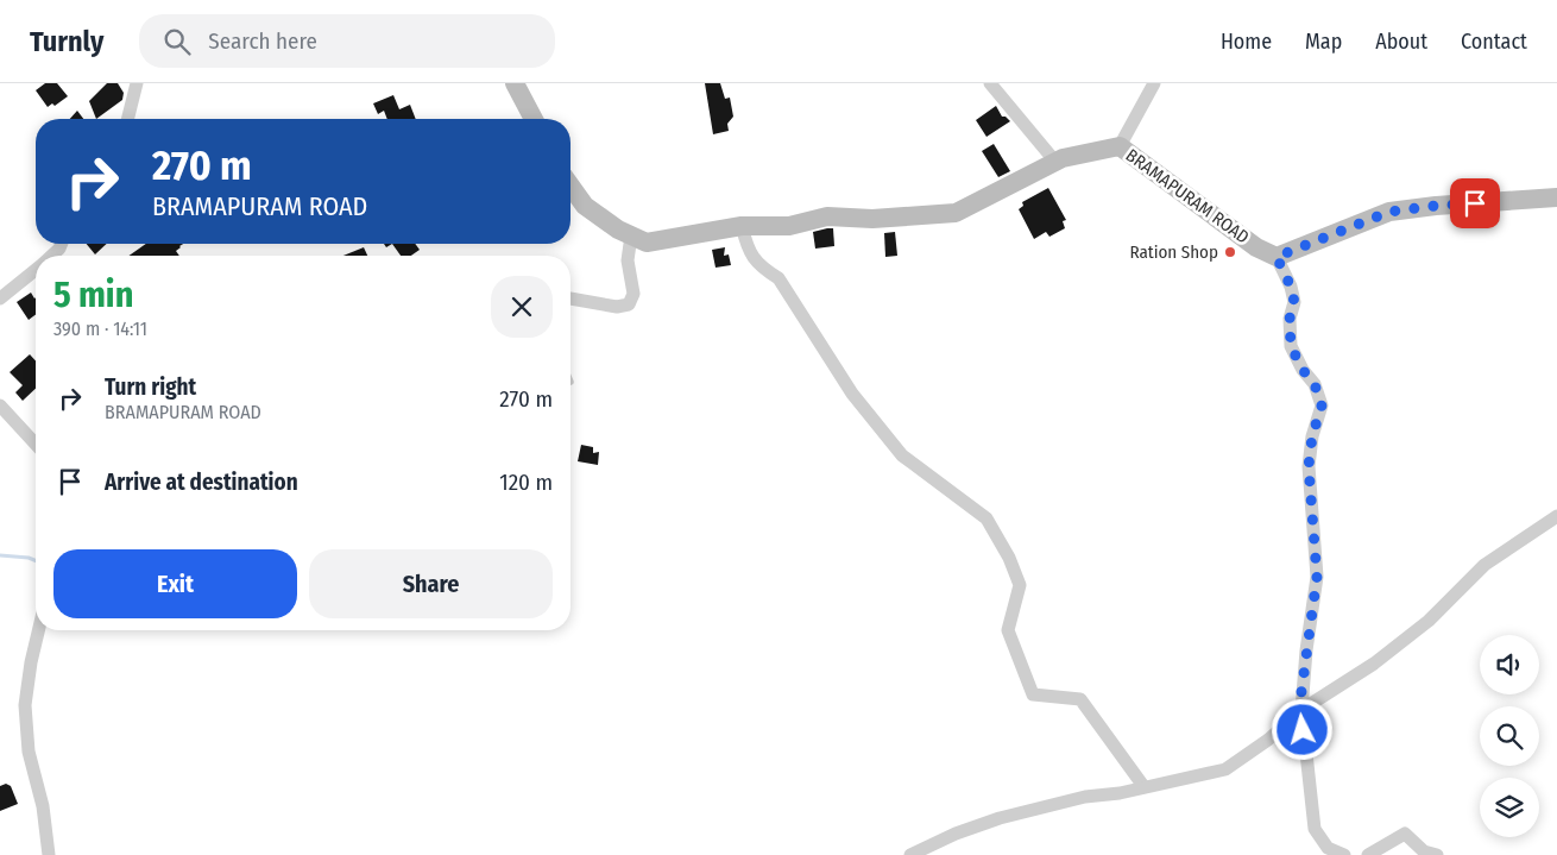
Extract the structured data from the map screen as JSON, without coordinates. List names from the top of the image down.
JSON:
{
  "streets": {
    "street": ["BRAMAPURAM ROAD"]
  },
  "places": ["Ration Shop"],
  "page": {
    "header": "Turnly",
    "search": "Search here",
    "nav": [
      "Home",
      "Map",
      "About",
      "Contact"
    ],
    "turn": ["270 m", "BRAMAPURAM ROAD"],
    "heading": ["5 min", "390 m · 14:11"],
    "list": [
      {
        "name": "Turn right",
        "note": "BRAMAPURAM ROAD",
        "value": "270 m"
      },
      {
        "name": "Arrive at destination",
        "value": "120 m"
      }
    ],
    "buttons": ["Exit", "Share"]
  }
}
